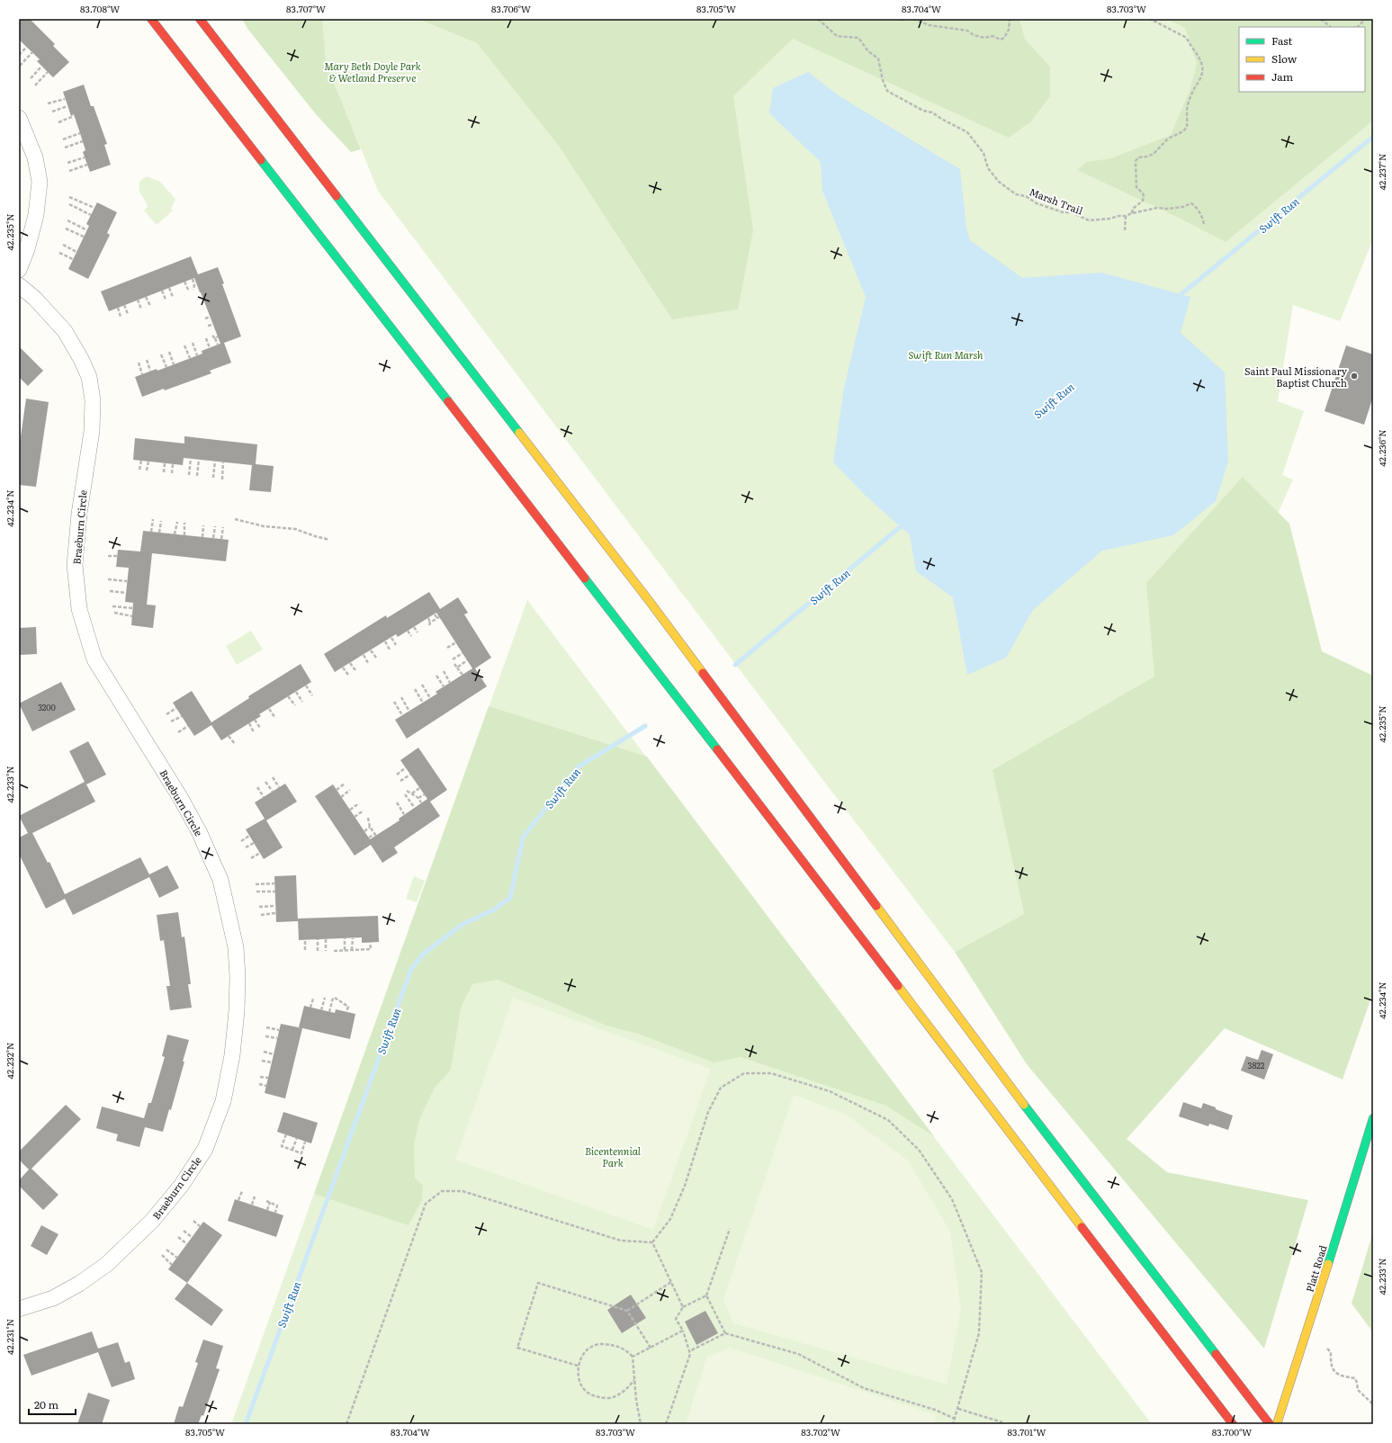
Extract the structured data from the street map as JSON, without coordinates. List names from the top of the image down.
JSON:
{
  "streets": {
    "main road": ["Platt Road"],
    "street": ["Braeburn Circle"],
    "path": ["Marsh Trail"]
  },
  "water": ["Swift Run"],
  "parks": ["Mary Beth Doyle Park & Wetland Preserve", "Swift Run Marsh", "Bicentennial Park"],
  "places": ["Saint Paul Missionary Baptist Church"],
  "house_numbers": ["3200", "3822"],
  "legend": ["Fast", "Slow", "Jam"],
  "scale_bar": "20 m",
  "coordinates": [
    "83.708°W",
    "83.707°W",
    "83.706°W",
    "83.705°W",
    "83.704°W",
    "83.703°W",
    "42.237°N",
    "42.235°N",
    "42.236°N",
    "42.234°N",
    "42.233°N",
    "42.232°N",
    "42.231°N",
    "83.702°W",
    "83.701°W",
    "83.700°W"
  ]
}
